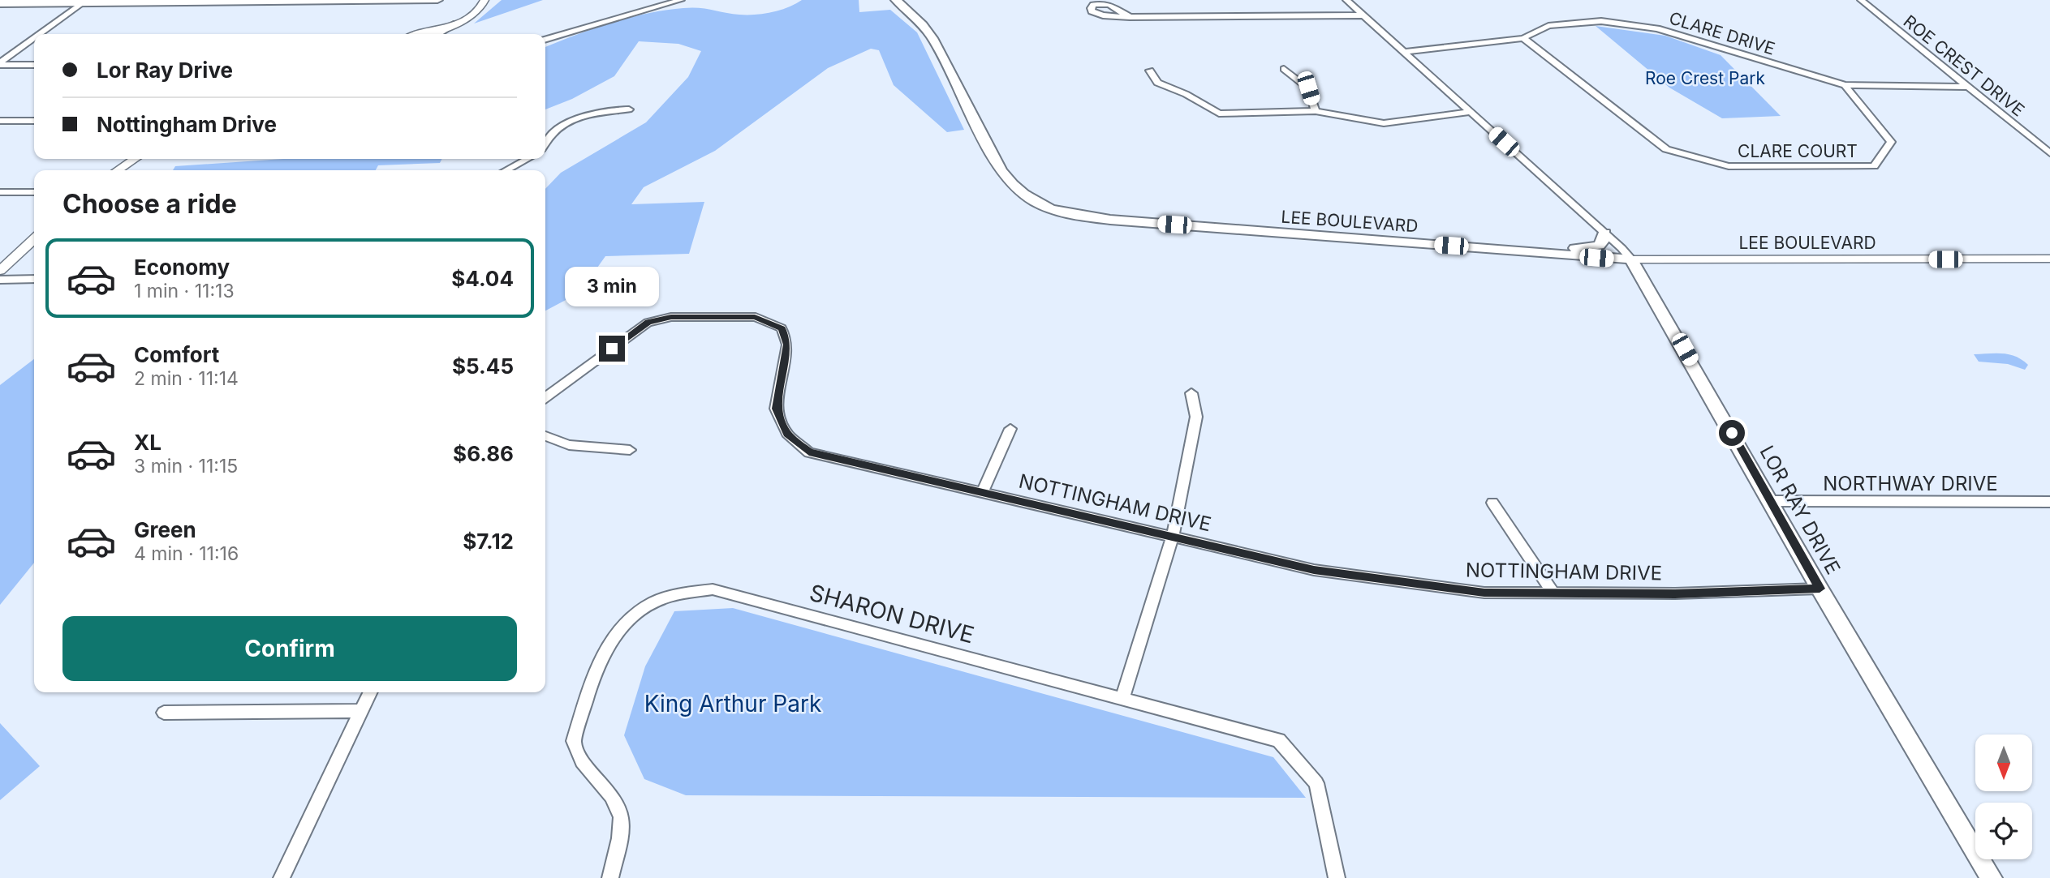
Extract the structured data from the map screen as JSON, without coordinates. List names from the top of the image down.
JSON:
{
  "streets": {
    "main road": ["LEE BOULEVARD", "LOR RAY DRIVE"],
    "street": [
      "CLARE DRIVE",
      "ROE CREST DRIVE",
      "CLARE COURT",
      "NORTHWAY DRIVE",
      "NOTTINGHAM DRIVE",
      "SHARON DRIVE"
    ]
  },
  "crossings": [
    ["CLARE DRIVE", "ROE CREST DRIVE"],
    ["CLARE DRIVE", "CLARE COURT"],
    ["CLARE DRIVE", "LOR RAY DRIVE"],
    ["LEE BOULEVARD", "LOR RAY DRIVE"],
    ["NORTHWAY DRIVE", "LOR RAY DRIVE"],
    ["NOTTINGHAM DRIVE", "LOR RAY DRIVE"]
  ],
  "parks": ["Roe Crest Park", "King Arthur Park"],
  "north": "bottom",
  "page": {
    "banner": ["Lor Ray Drive", "Nottingham Drive"],
    "heading": "Choose a ride",
    "list": [
      {
        "name": "Economy",
        "note": "1 min · 11:13",
        "value": "$4.04"
      },
      {
        "name": "Comfort",
        "note": "2 min · 11:14",
        "value": "$5.45"
      },
      {
        "name": "XL",
        "note": "3 min · 11:15",
        "value": "$6.86"
      },
      {
        "name": "Green",
        "note": "4 min · 11:16",
        "value": "$7.12"
      }
    ],
    "bubble": "3 min",
    "buttons": "Confirm"
  }
}
